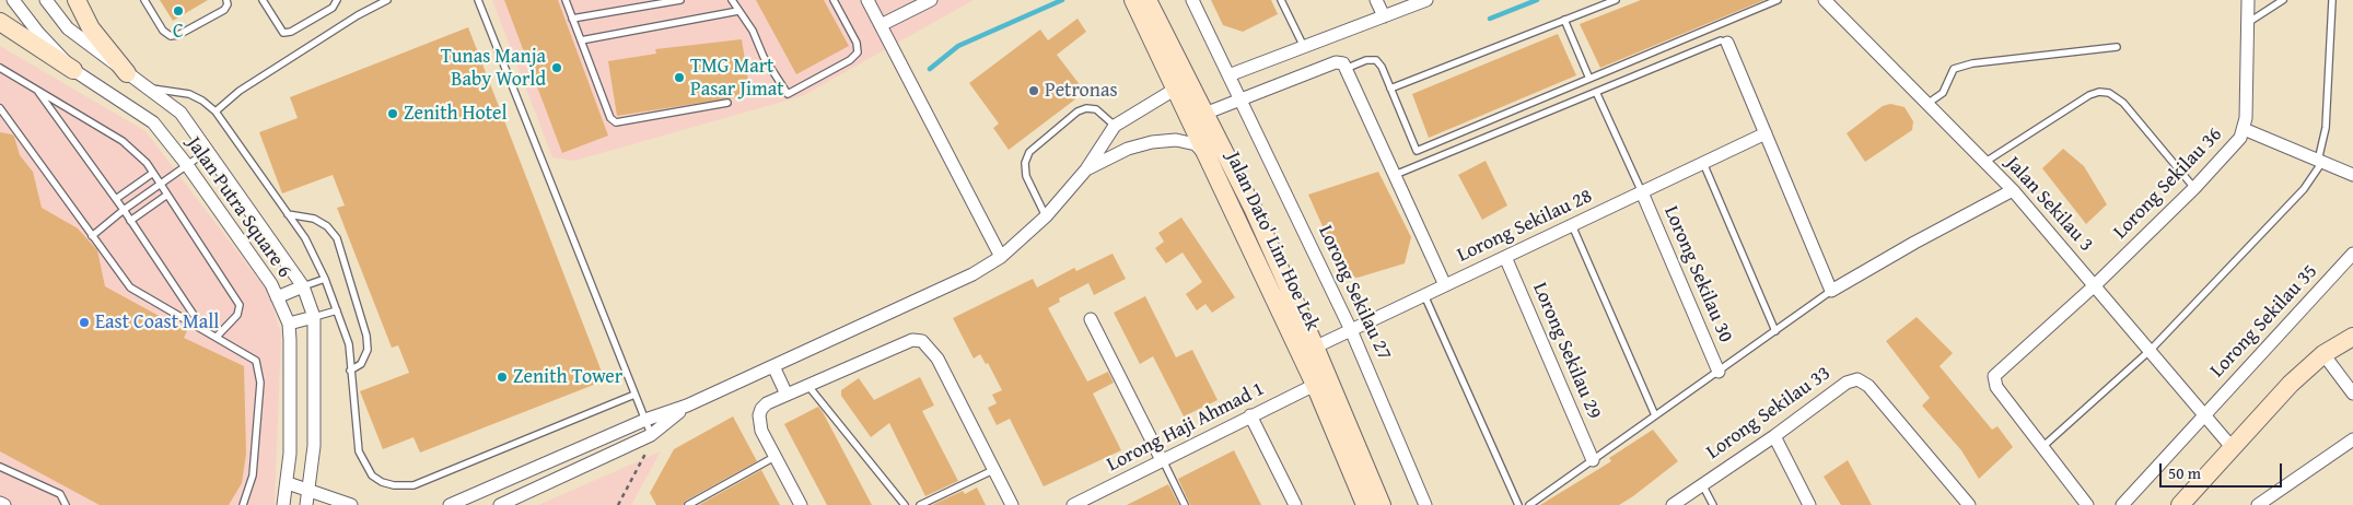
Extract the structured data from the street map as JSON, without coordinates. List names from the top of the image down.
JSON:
{
  "streets": {
    "street": [
      "Lorong Sekilau 36",
      "Jalan Sekilau 3",
      "Jalan Putra Square 6",
      "Lorong Sekilau 28",
      "Jalan Dato' Lim Hoe Lek",
      "Lorong Sekilau 30",
      "Lorong Sekilau 27",
      "Lorong Sekilau 35",
      "Lorong Sekilau 29",
      "Lorong Sekilau 33",
      "Lorong Haji Ahmad 1"
    ]
  },
  "crossings": [
    ["Lorong Sekilau 36", "Jalan Sekilau 3"],
    ["Jalan Sekilau 3", "Lorong Sekilau 35"],
    ["Lorong Sekilau 28", "Jalan Dato' Lim Hoe Lek"],
    ["Lorong Sekilau 28", "Lorong Sekilau 30"],
    ["Lorong Sekilau 28", "Lorong Sekilau 27"],
    ["Lorong Sekilau 28", "Lorong Sekilau 29"],
    ["Jalan Dato' Lim Hoe Lek", "Lorong Haji Ahmad 1"]
  ],
  "places": [
    "C",
    "Tunas Manja Baby World",
    "TMG Mart Pasar Jimat",
    "Petronas",
    "Zenith Hotel",
    "East Coast Mall",
    "Zenith Tower"
  ],
  "scale_bar": "50 m"
}
